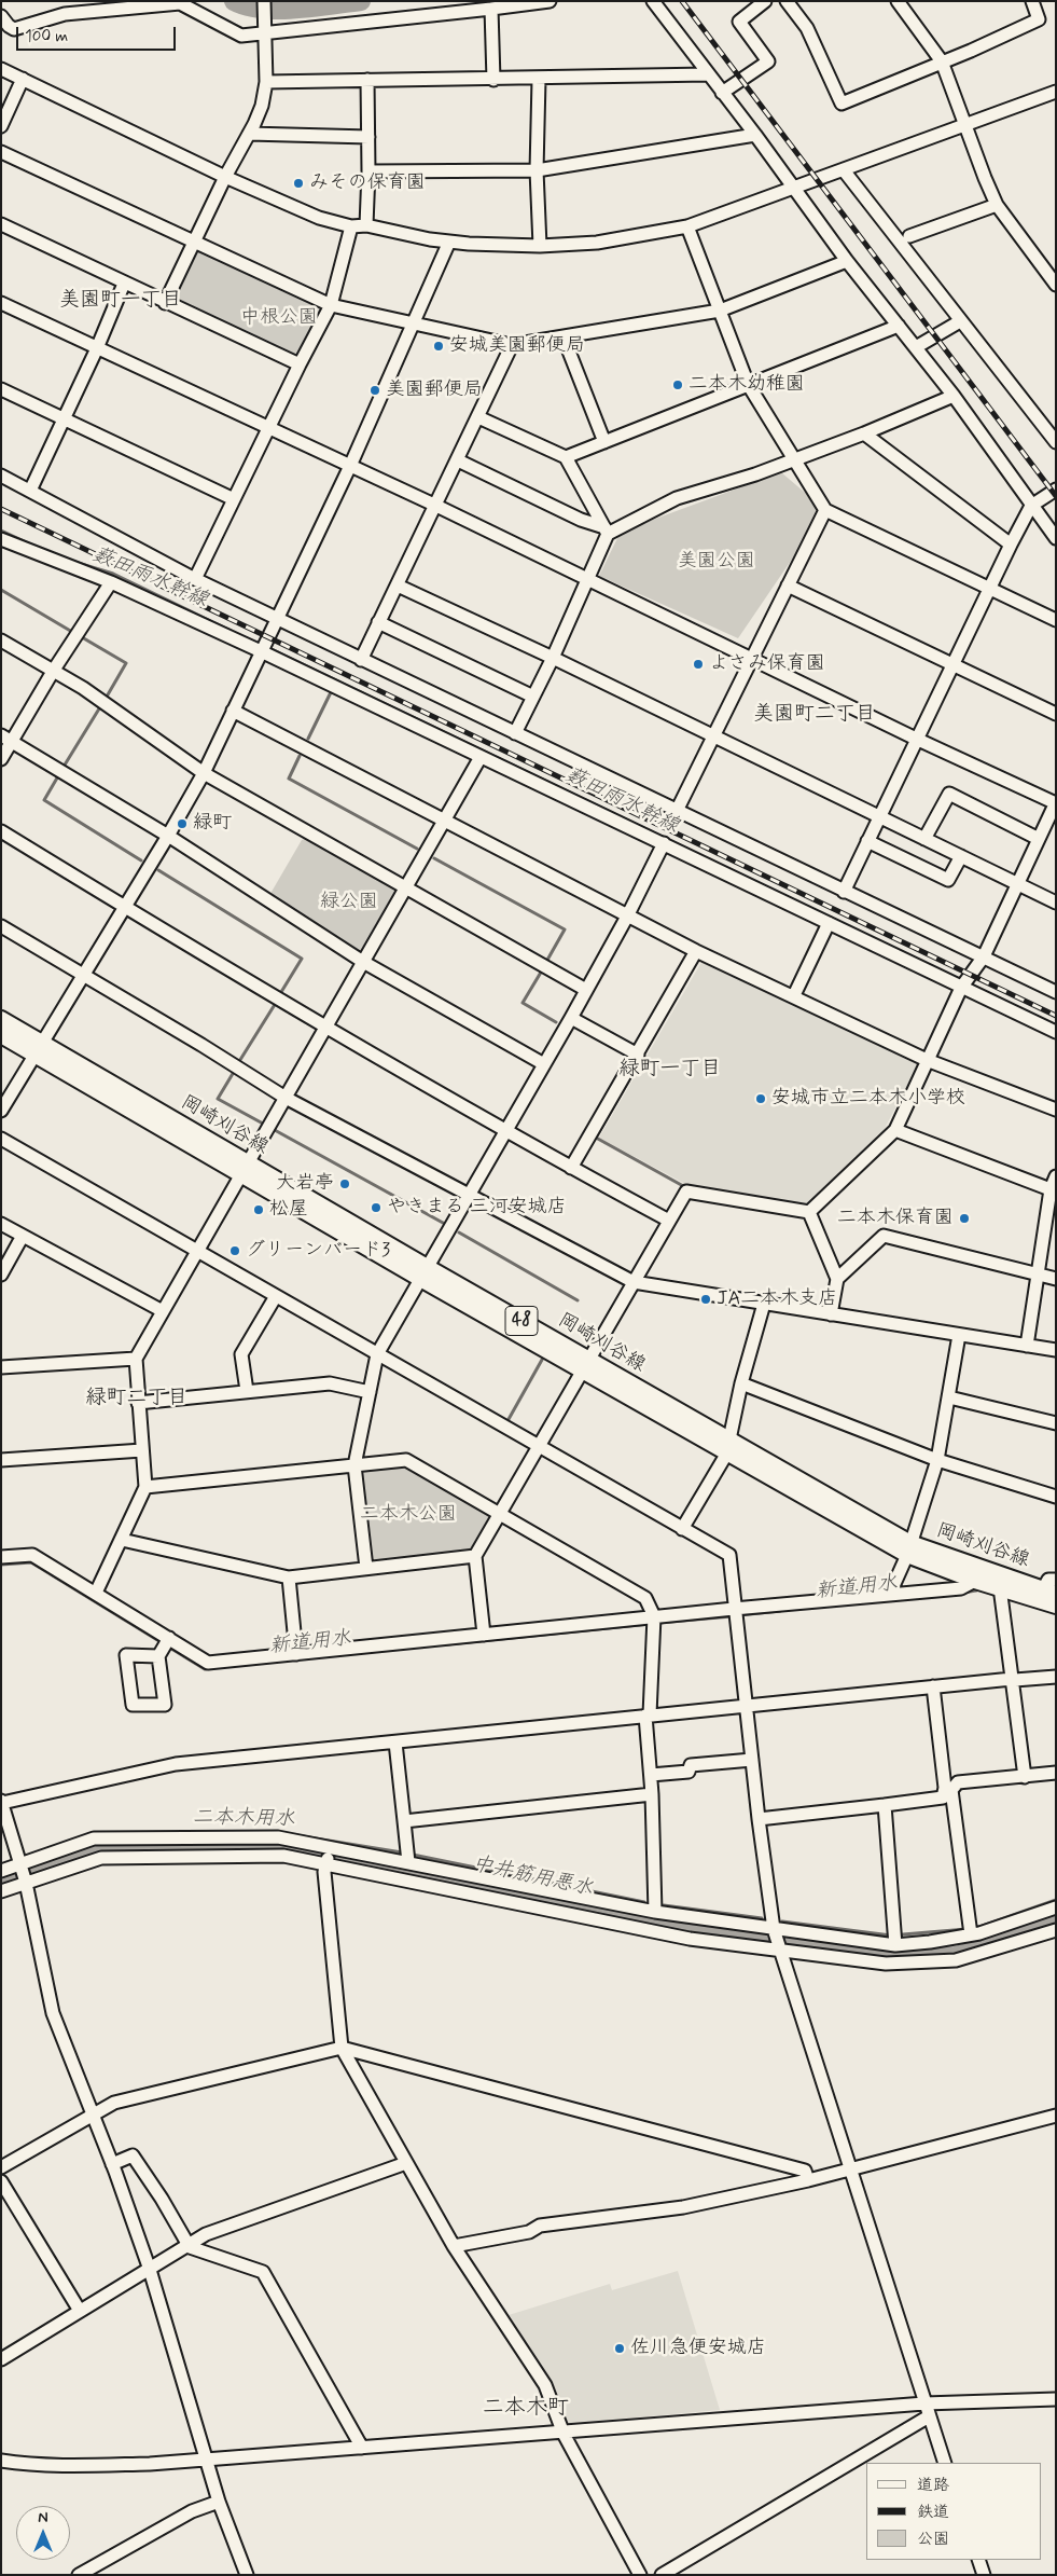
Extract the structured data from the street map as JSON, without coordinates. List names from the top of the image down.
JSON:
{
  "streets": {
    "main road": ["岡崎刈谷線", "48"]
  },
  "districts": [
    "美園町一丁目",
    "美園町二丁目",
    "緑町一丁目",
    "緑町二丁目",
    "二本木町"
  ],
  "water": [
    "薮田雨水幹線",
    "新道用水",
    "二本木用水",
    "中井筋用悪水"
  ],
  "parks": [
    "中根公園",
    "美園公園",
    "緑公園",
    "二本木公園"
  ],
  "places": [
    "みその保育園",
    "安城美園郵便局",
    "二本木幼稚園",
    "美園郵便局",
    "よさみ保育園",
    "緑町",
    "安城市立二本木小学校",
    "大岩亭",
    "やきまる 三河安城店",
    "松屋",
    "二本木保育園",
    "グリーンバード3",
    "JA二本木支店",
    "佐川急便安城店"
  ],
  "legend": ["道路", "鉄道", "公園"],
  "scale_bar": "100 m",
  "north": "top"
}
